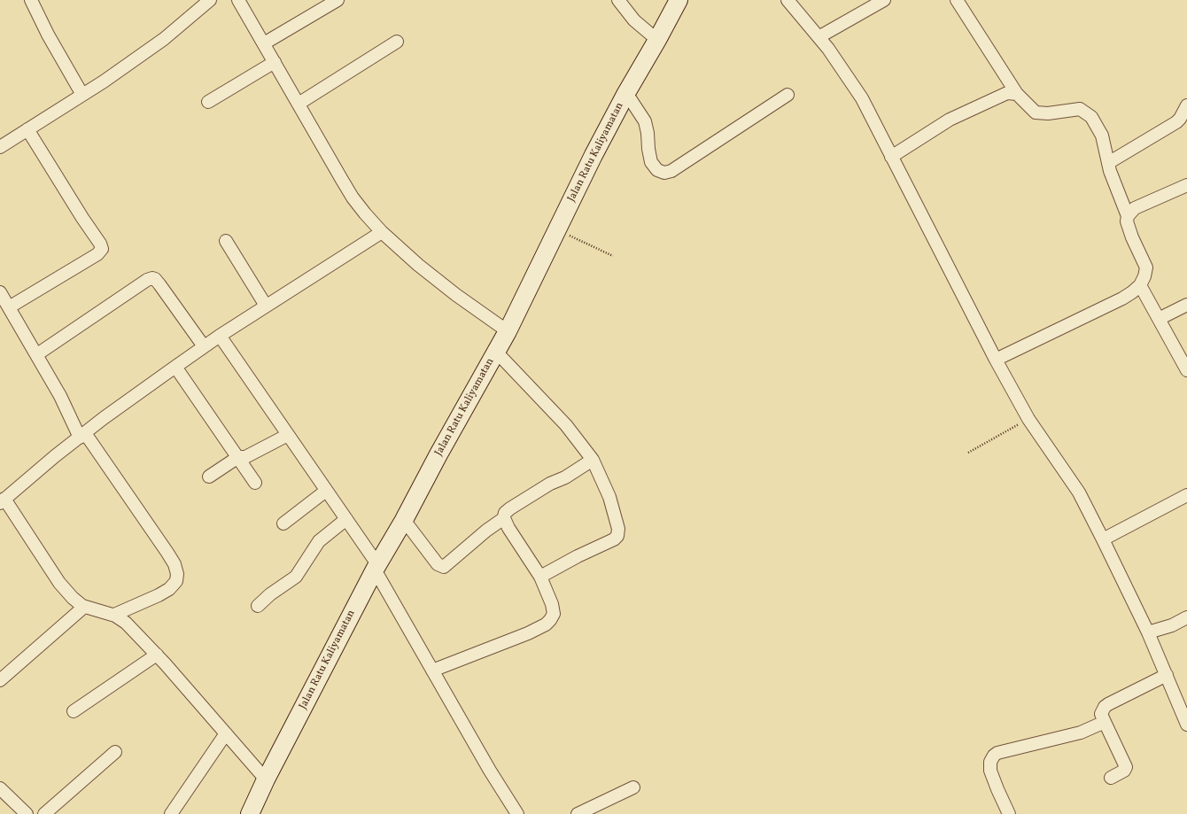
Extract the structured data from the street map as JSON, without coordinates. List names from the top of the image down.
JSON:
{
  "streets": {
    "main road": ["Jalan Ratu Kaliyamatan"]
  }
}
